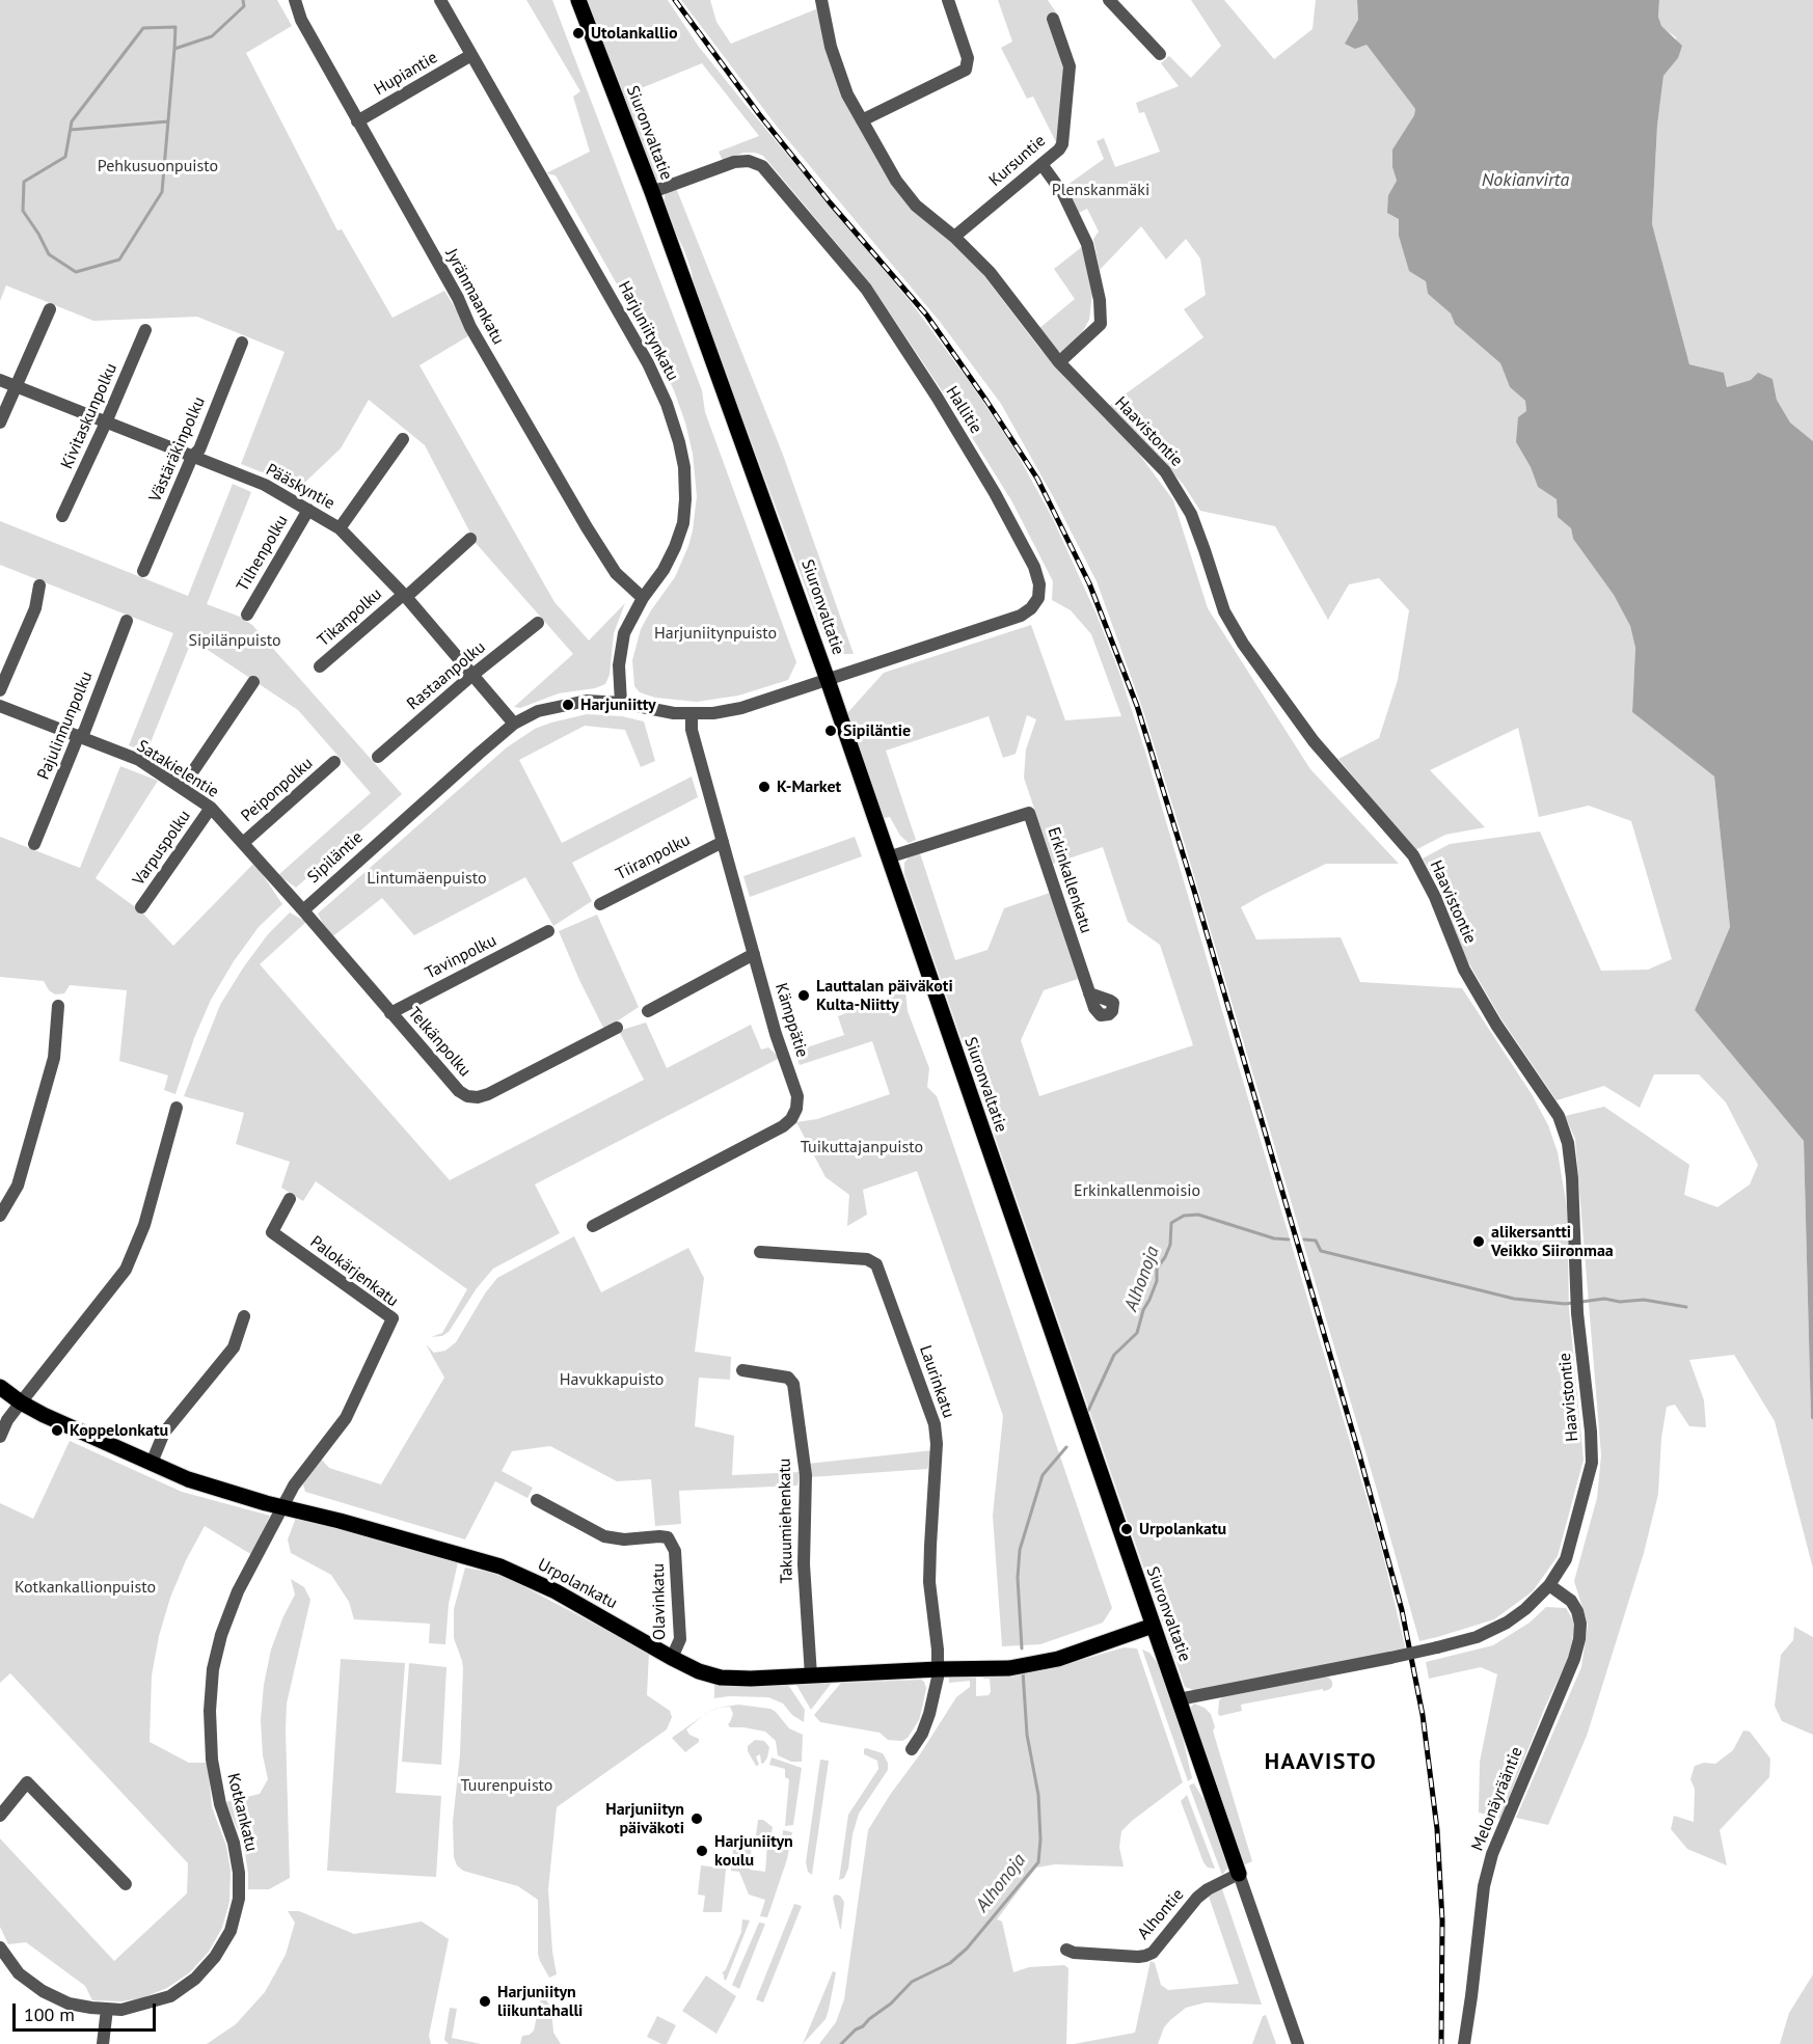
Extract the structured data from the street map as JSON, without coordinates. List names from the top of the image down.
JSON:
{
  "streets": {
    "main road": ["Siuronvaltatie", "Urpolankatu"],
    "street": [
      "Hupiantie",
      "Kursuntie",
      "Jyränmaankatu",
      "Harjuniitynkatu",
      "Hallitie",
      "Kivitaskunpolku",
      "Haavistontie",
      "Västäräkinpolku",
      "Pääskyntie",
      "Tilhenpolku",
      "Tikanpolku",
      "Rastaanpolku",
      "Pajulinnunpolku",
      "Satakielentie",
      "Peiponpolku",
      "Varpuspolku",
      "Sipiläntie",
      "Tiiranpolku",
      "Erkinkallenkatu",
      "Tavinpolku",
      "Kämppätie",
      "Telkänpolku",
      "Palokärjenkatu",
      "Laurinkatu",
      "Takuumiehenkatu",
      "Olavinkatu",
      "Melonäyrääntie",
      "Kotkankatu",
      "Alhontie"
    ]
  },
  "crossings": [
    ["Hupiantie", "Jyränmaankatu"],
    ["Hupiantie", "Harjuniitynkatu"],
    ["Siuronvaltatie", "Hallitie"],
    ["Siuronvaltatie", "Haavistontie"],
    ["Siuronvaltatie", "Sipiläntie"],
    ["Siuronvaltatie", "Erkinkallenkatu"],
    ["Siuronvaltatie", "Urpolankatu"],
    ["Siuronvaltatie", "Alhontie"],
    ["Kursuntie", "Haavistontie"],
    ["Jyränmaankatu", "Harjuniitynkatu"],
    ["Harjuniitynkatu", "Sipiläntie"],
    ["Hallitie", "Sipiläntie"],
    ["Kivitaskunpolku", "Pääskyntie"],
    ["Haavistontie", "Melonäyrääntie"],
    ["Västäräkinpolku", "Pääskyntie"],
    ["Pääskyntie", "Tilhenpolku"],
    ["Pääskyntie", "Tikanpolku"],
    ["Pääskyntie", "Rastaanpolku"],
    ["Pääskyntie", "Sipiläntie"],
    ["Pajulinnunpolku", "Satakielentie"],
    ["Satakielentie", "Peiponpolku"],
    ["Satakielentie", "Varpuspolku"],
    ["Satakielentie", "Sipiläntie"],
    ["Satakielentie", "Telkänpolku"],
    ["Sipiläntie", "Kämppätie"],
    ["Sipiläntie", "Telkänpolku"],
    ["Tiiranpolku", "Kämppätie"],
    ["Tavinpolku", "Telkänpolku"],
    ["Palokärjenkatu", "Urpolankatu"],
    ["Palokärjenkatu", "Kotkankatu"],
    ["Laurinkatu", "Urpolankatu"],
    ["Takuumiehenkatu", "Urpolankatu"],
    ["Urpolankatu", "Olavinkatu"],
    ["Urpolankatu", "Kotkankatu"]
  ],
  "districts": ["HAAVISTO"],
  "water": ["Nokianvirta", "Alhonoja"],
  "parks": [
    "Pehkusuonpuisto",
    "Plenskanmäki",
    "Harjuniitynpuisto",
    "Sipilänpuisto",
    "Lintumäenpuisto",
    "Tuikuttajanpuisto",
    "Erkinkallenmoisio",
    "Havukkapuisto",
    "Kotkankallionpuisto",
    "Tuurenpuisto"
  ],
  "places": [
    "Utolankallio",
    "Harjuniitty",
    "Sipiläntie",
    "K-Market",
    "Lauttalan päiväkoti Kulta-Niitty",
    "alikersantti Veikko Siironmaa",
    "Koppelonkatu",
    "Urpolankatu",
    "Harjuniityn päiväkoti",
    "Harjuniityn koulu",
    "Harjuniityn liikuntahalli"
  ],
  "scale_bar": "100 m"
}
